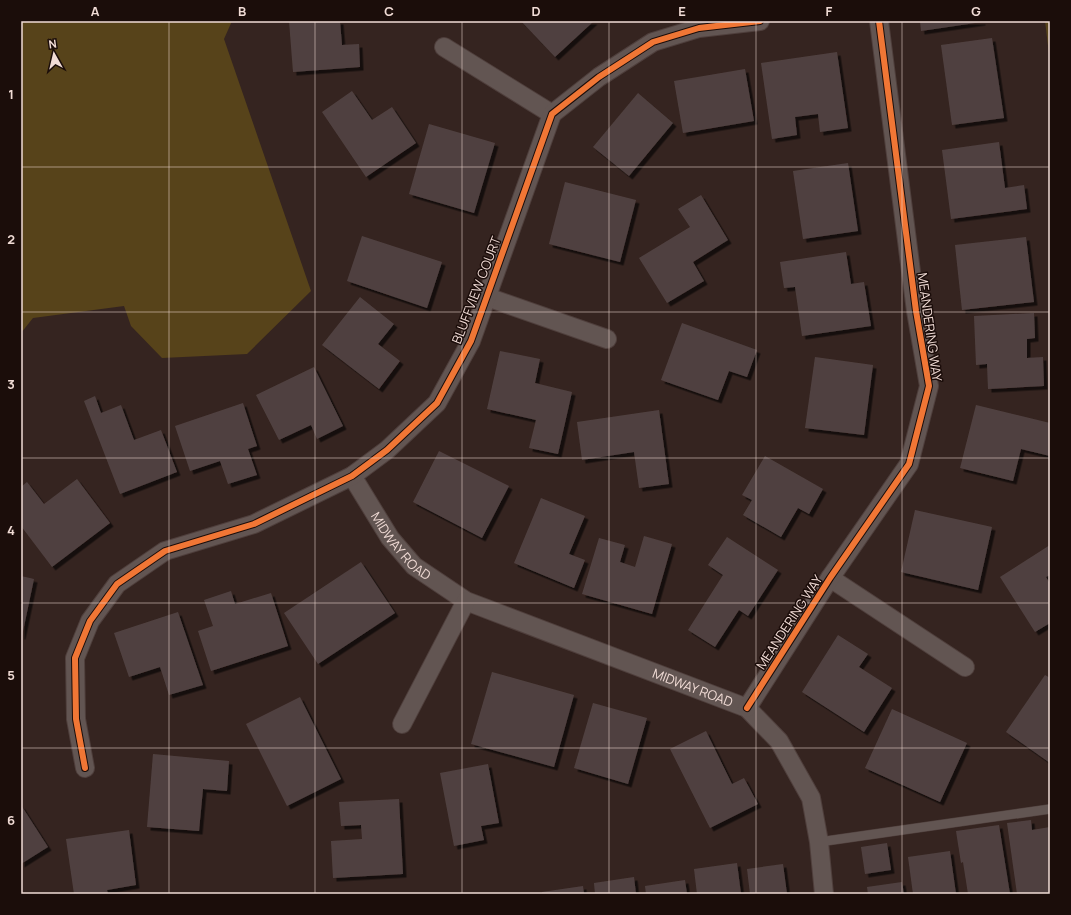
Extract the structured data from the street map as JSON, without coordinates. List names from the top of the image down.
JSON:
{
  "streets": {
    "street": ["BLUFFVIEW COURT", "MEANDERING WAY", "MIDWAY ROAD"]
  },
  "crossings": [
    ["BLUFFVIEW COURT", "MIDWAY ROAD"],
    ["MEANDERING WAY", "MIDWAY ROAD"]
  ],
  "north": "top",
  "grid": {
    "columns": [
      "A",
      "B",
      "C",
      "D",
      "E",
      "F",
      "G"
    ],
    "rows": [
      "1",
      "2",
      "3",
      "4",
      "5",
      "6"
    ]
  }
}
